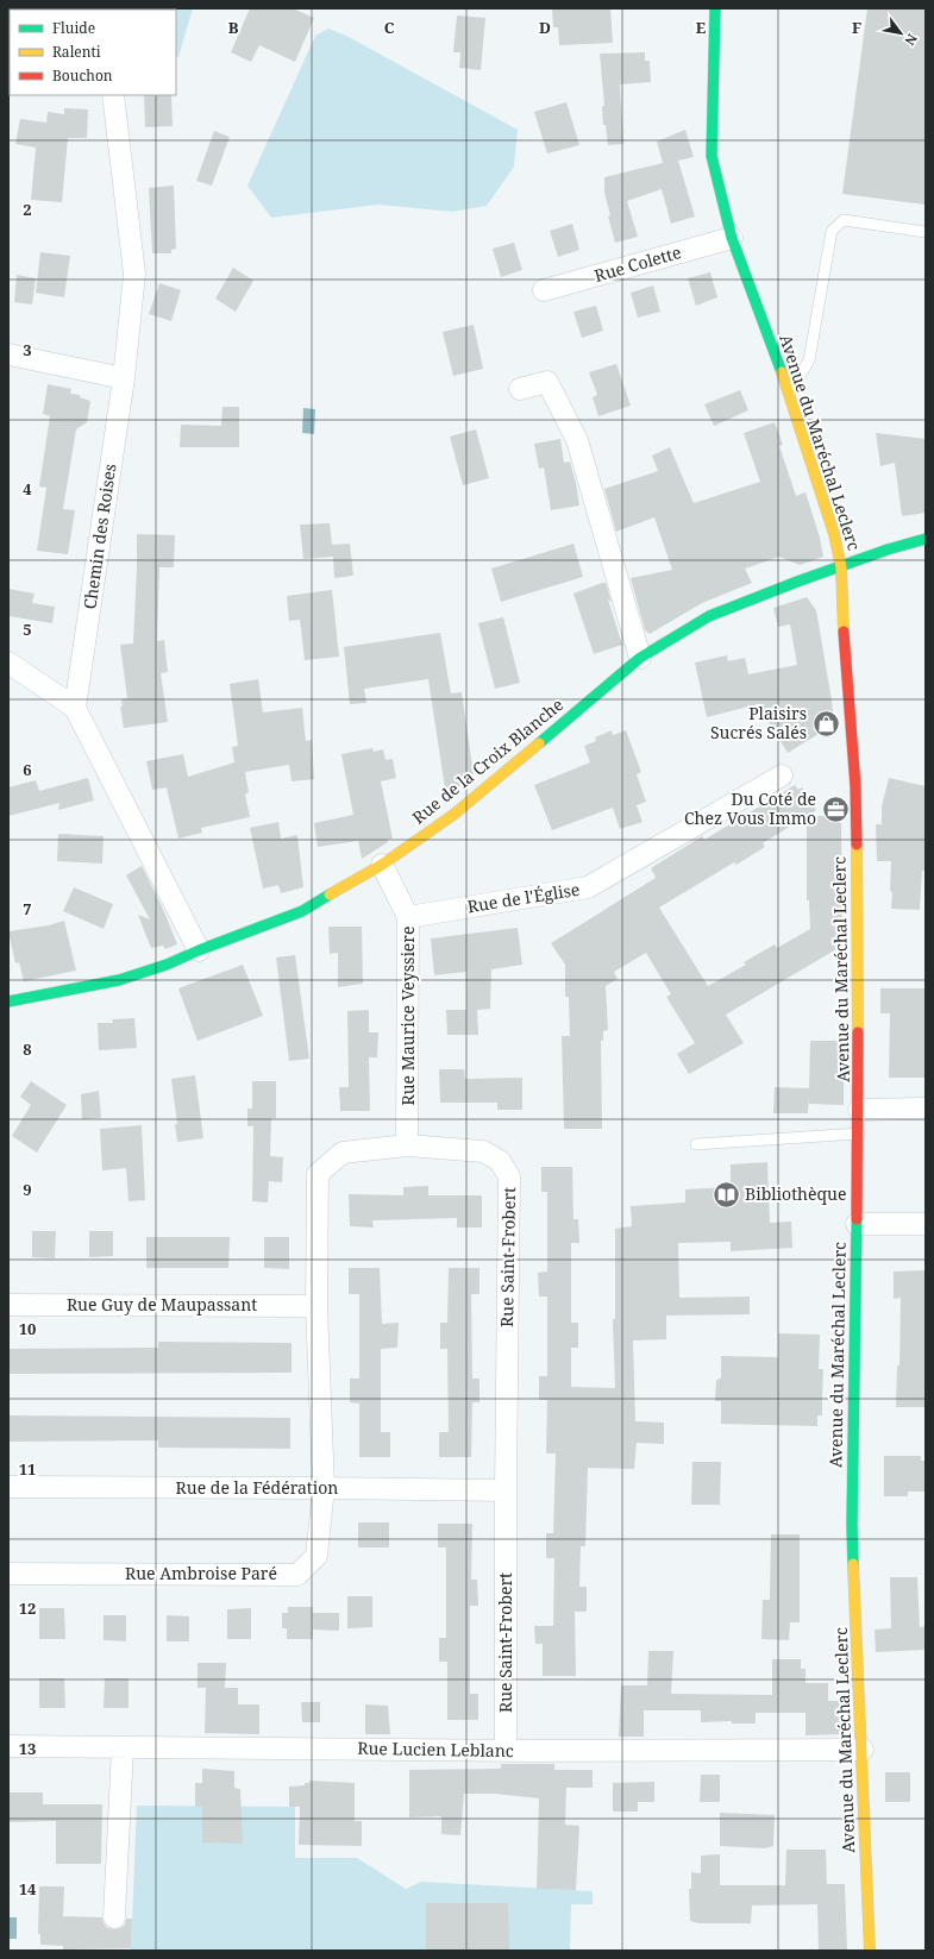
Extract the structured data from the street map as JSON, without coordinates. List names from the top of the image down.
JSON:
{
  "streets": {
    "street": [
      "Rue Colette",
      "Avenue du Maréchal Leclerc",
      "Chemin des Roises",
      "Rue de la Croix Blanche",
      "Rue de l'Église",
      "Rue Maurice Veyssiere",
      "Rue Saint-Frobert",
      "Rue Guy de Maupassant",
      "Rue de la Fédération",
      "Rue Ambroise Paré",
      "Rue Lucien Leblanc"
    ]
  },
  "crossings": [
    ["Rue Colette", "Avenue du Maréchal Leclerc"],
    ["Avenue du Maréchal Leclerc", "Rue de la Croix Blanche"],
    ["Avenue du Maréchal Leclerc", "Rue Lucien Leblanc"],
    ["Rue de la Croix Blanche", "Rue Maurice Veyssiere"],
    ["Rue de l'Église", "Rue Maurice Veyssiere"],
    ["Rue Maurice Veyssiere", "Rue Saint-Frobert"],
    ["Rue Saint-Frobert", "Rue Guy de Maupassant"],
    ["Rue Saint-Frobert", "Rue de la Fédération"],
    ["Rue Saint-Frobert", "Rue Ambroise Paré"],
    ["Rue Saint-Frobert", "Rue Lucien Leblanc"],
    ["Rue de la Fédération", "Rue Ambroise Paré"]
  ],
  "places": {
    "shop": ["Plaisirs Sucrés Salés"],
    "office": ["Du Coté de Chez Vous Immo"],
    "library": ["Bibliothèque"]
  },
  "legend": ["Fluide", "Ralenti", "Bouchon"],
  "north": "bottom right",
  "grid": {
    "columns": [
      "B",
      "C",
      "D",
      "E",
      "F"
    ],
    "rows": [
      "2",
      "3",
      "4",
      "5",
      "6",
      "7",
      "8",
      "9",
      "10",
      "11",
      "12",
      "13",
      "14"
    ]
  }
}
